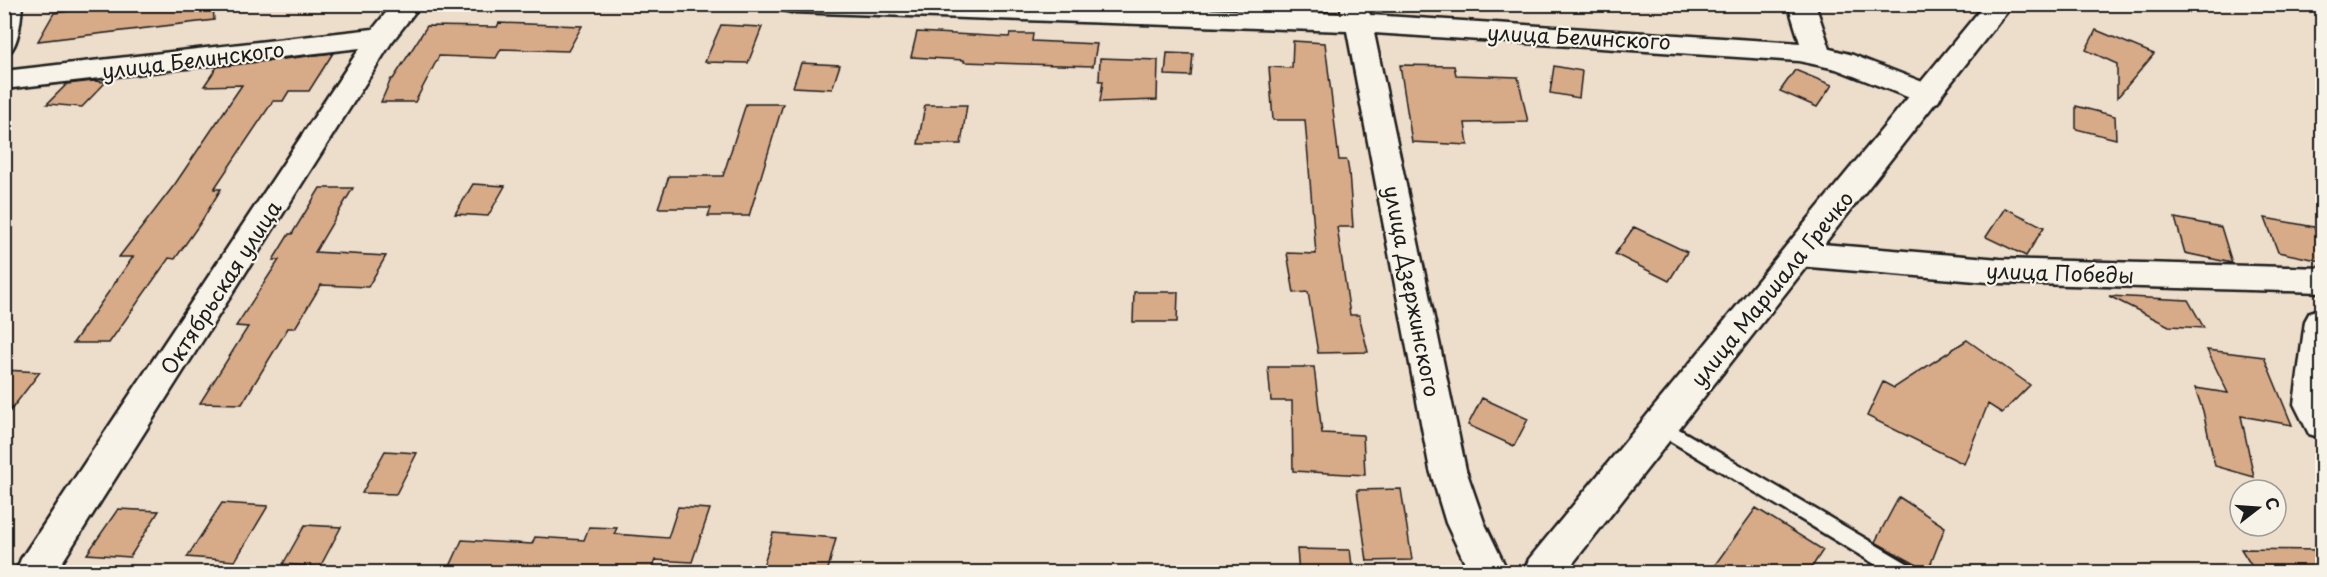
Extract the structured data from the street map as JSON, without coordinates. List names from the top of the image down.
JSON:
{
  "streets": {
    "street": [
      "улица Белинского",
      "улица Победы",
      "Октябрьская улица",
      "улица Маршала Гречко",
      "улица Дзержинского"
    ]
  },
  "crossings": [
    ["улица Белинского", "Октябрьская улица"],
    ["улица Белинского", "улица Маршала Гречко"],
    ["улица Белинского", "улица Дзержинского"],
    ["улица Победы", "улица Маршала Гречко"]
  ],
  "north": "right"
}
